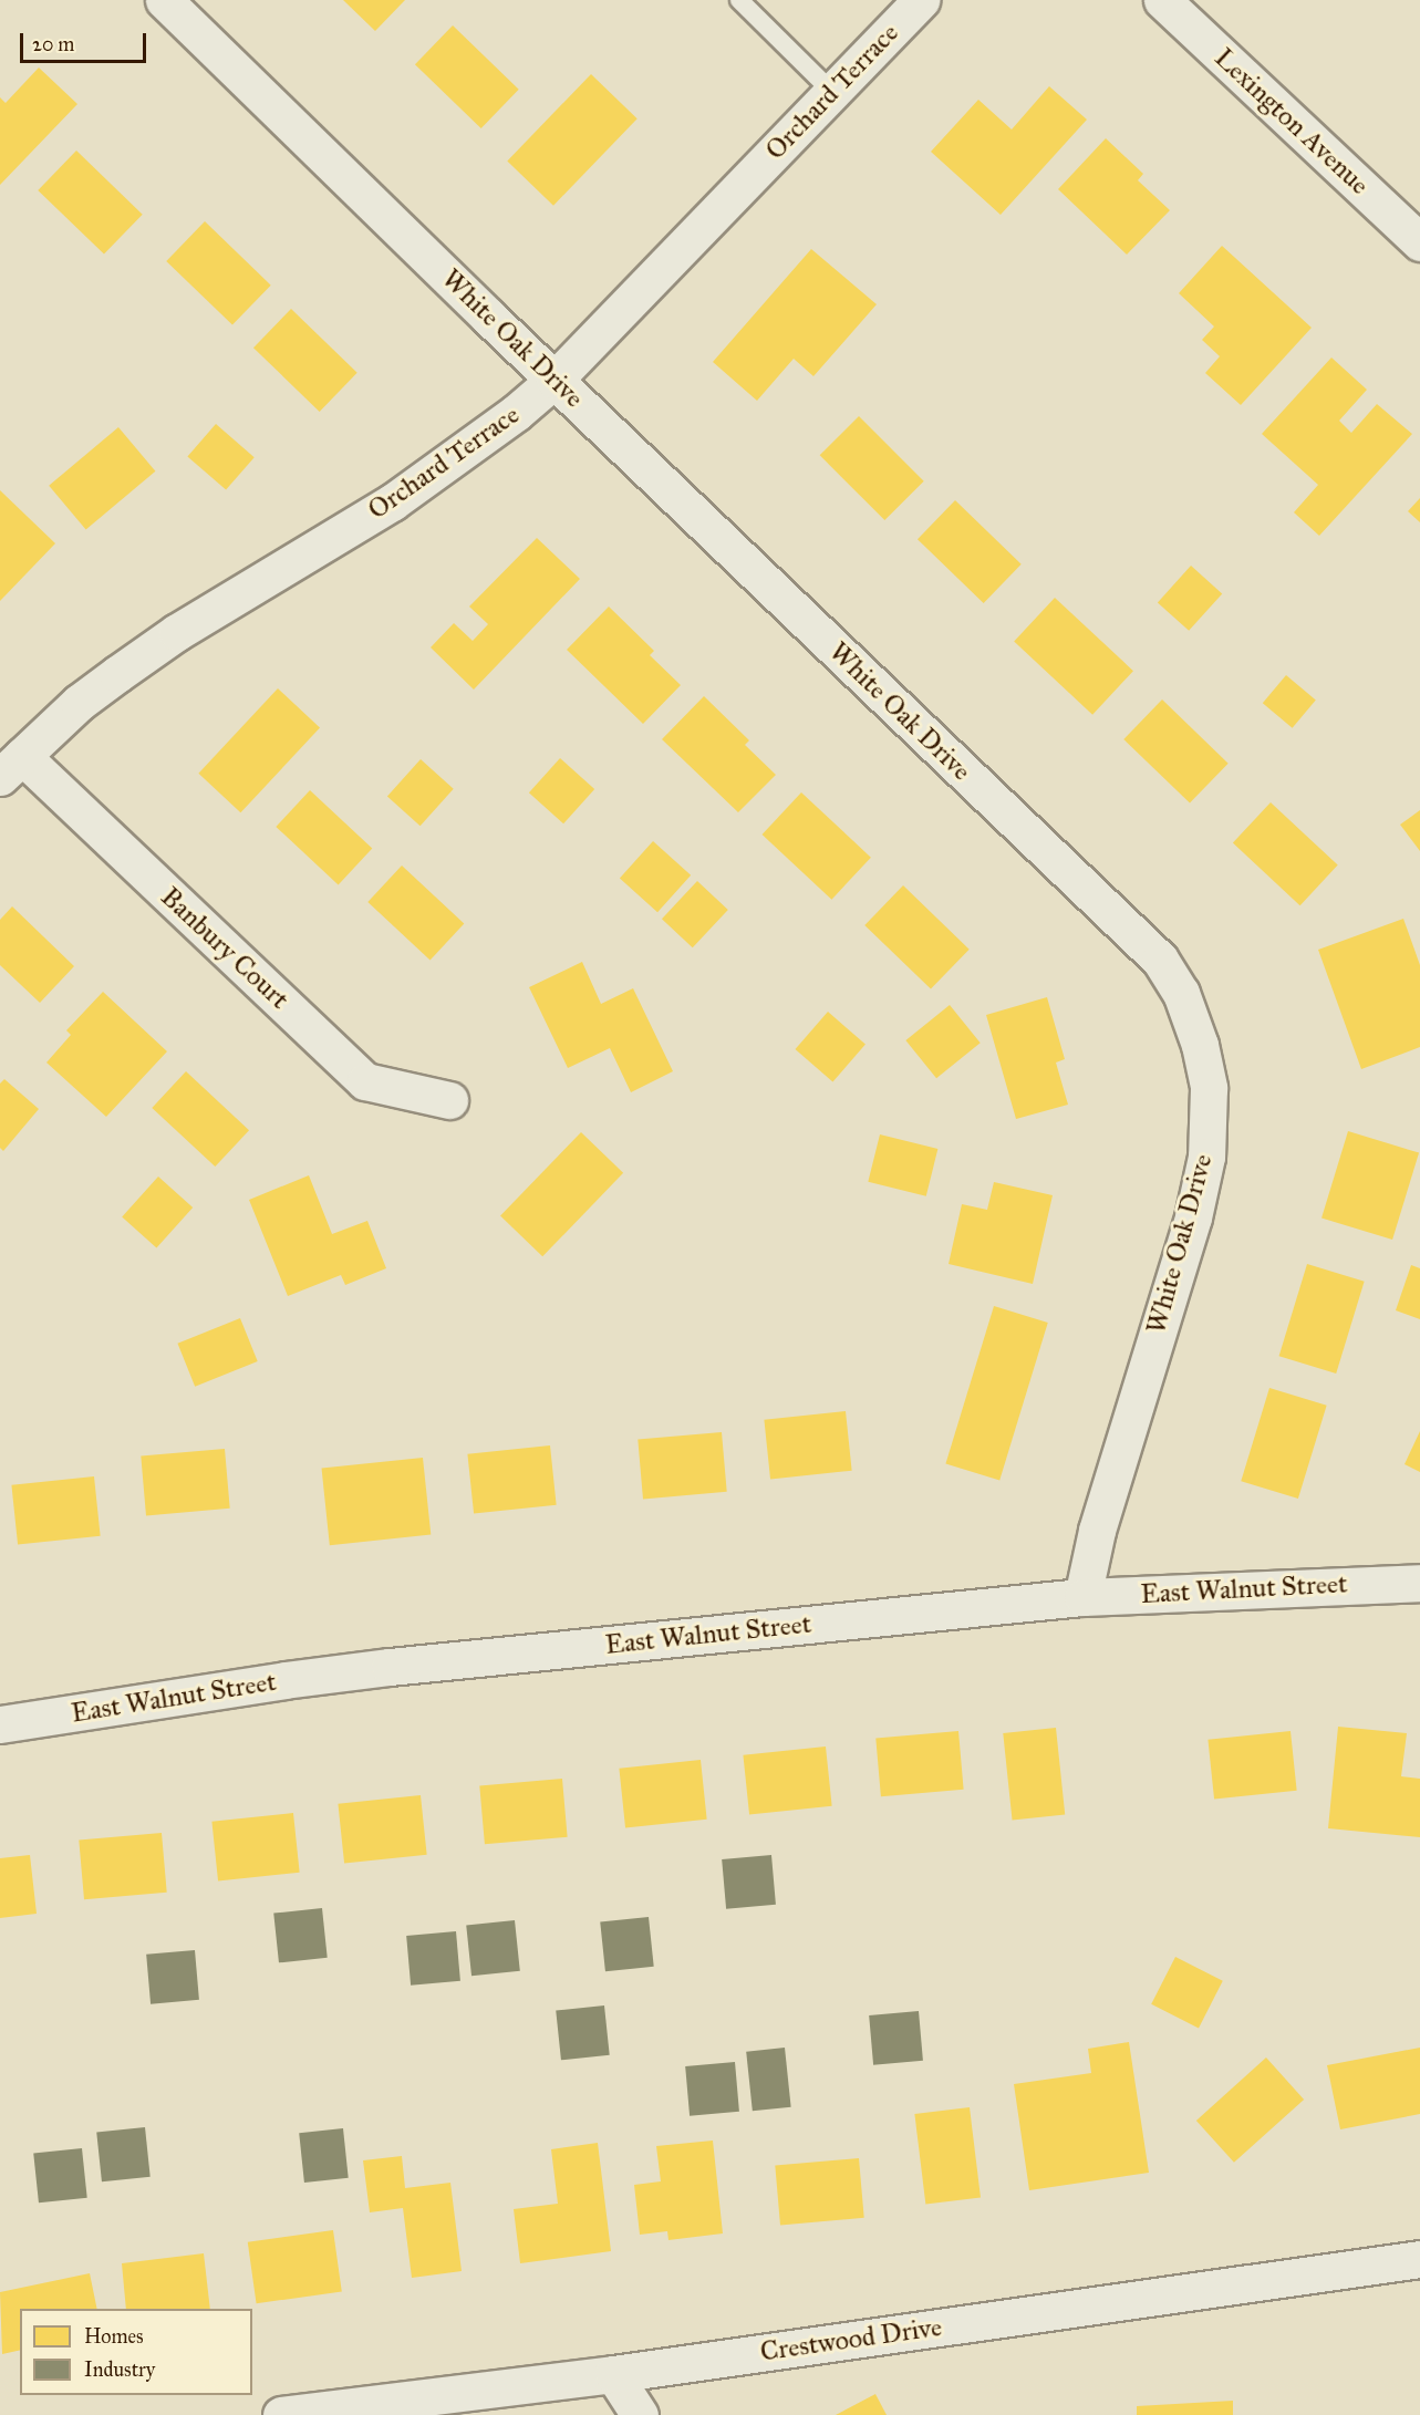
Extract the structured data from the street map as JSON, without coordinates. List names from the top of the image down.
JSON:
{
  "streets": {
    "street": [
      "Orchard Terrace",
      "Lexington Avenue",
      "White Oak Drive",
      "Banbury Court",
      "East Walnut Street",
      "Crestwood Drive"
    ]
  },
  "crossings": [
    ["Orchard Terrace", "White Oak Drive"],
    ["Orchard Terrace", "Banbury Court"],
    ["White Oak Drive", "East Walnut Street"]
  ],
  "legend": ["Homes", "Industry"],
  "scale_bar": "20 m"
}
